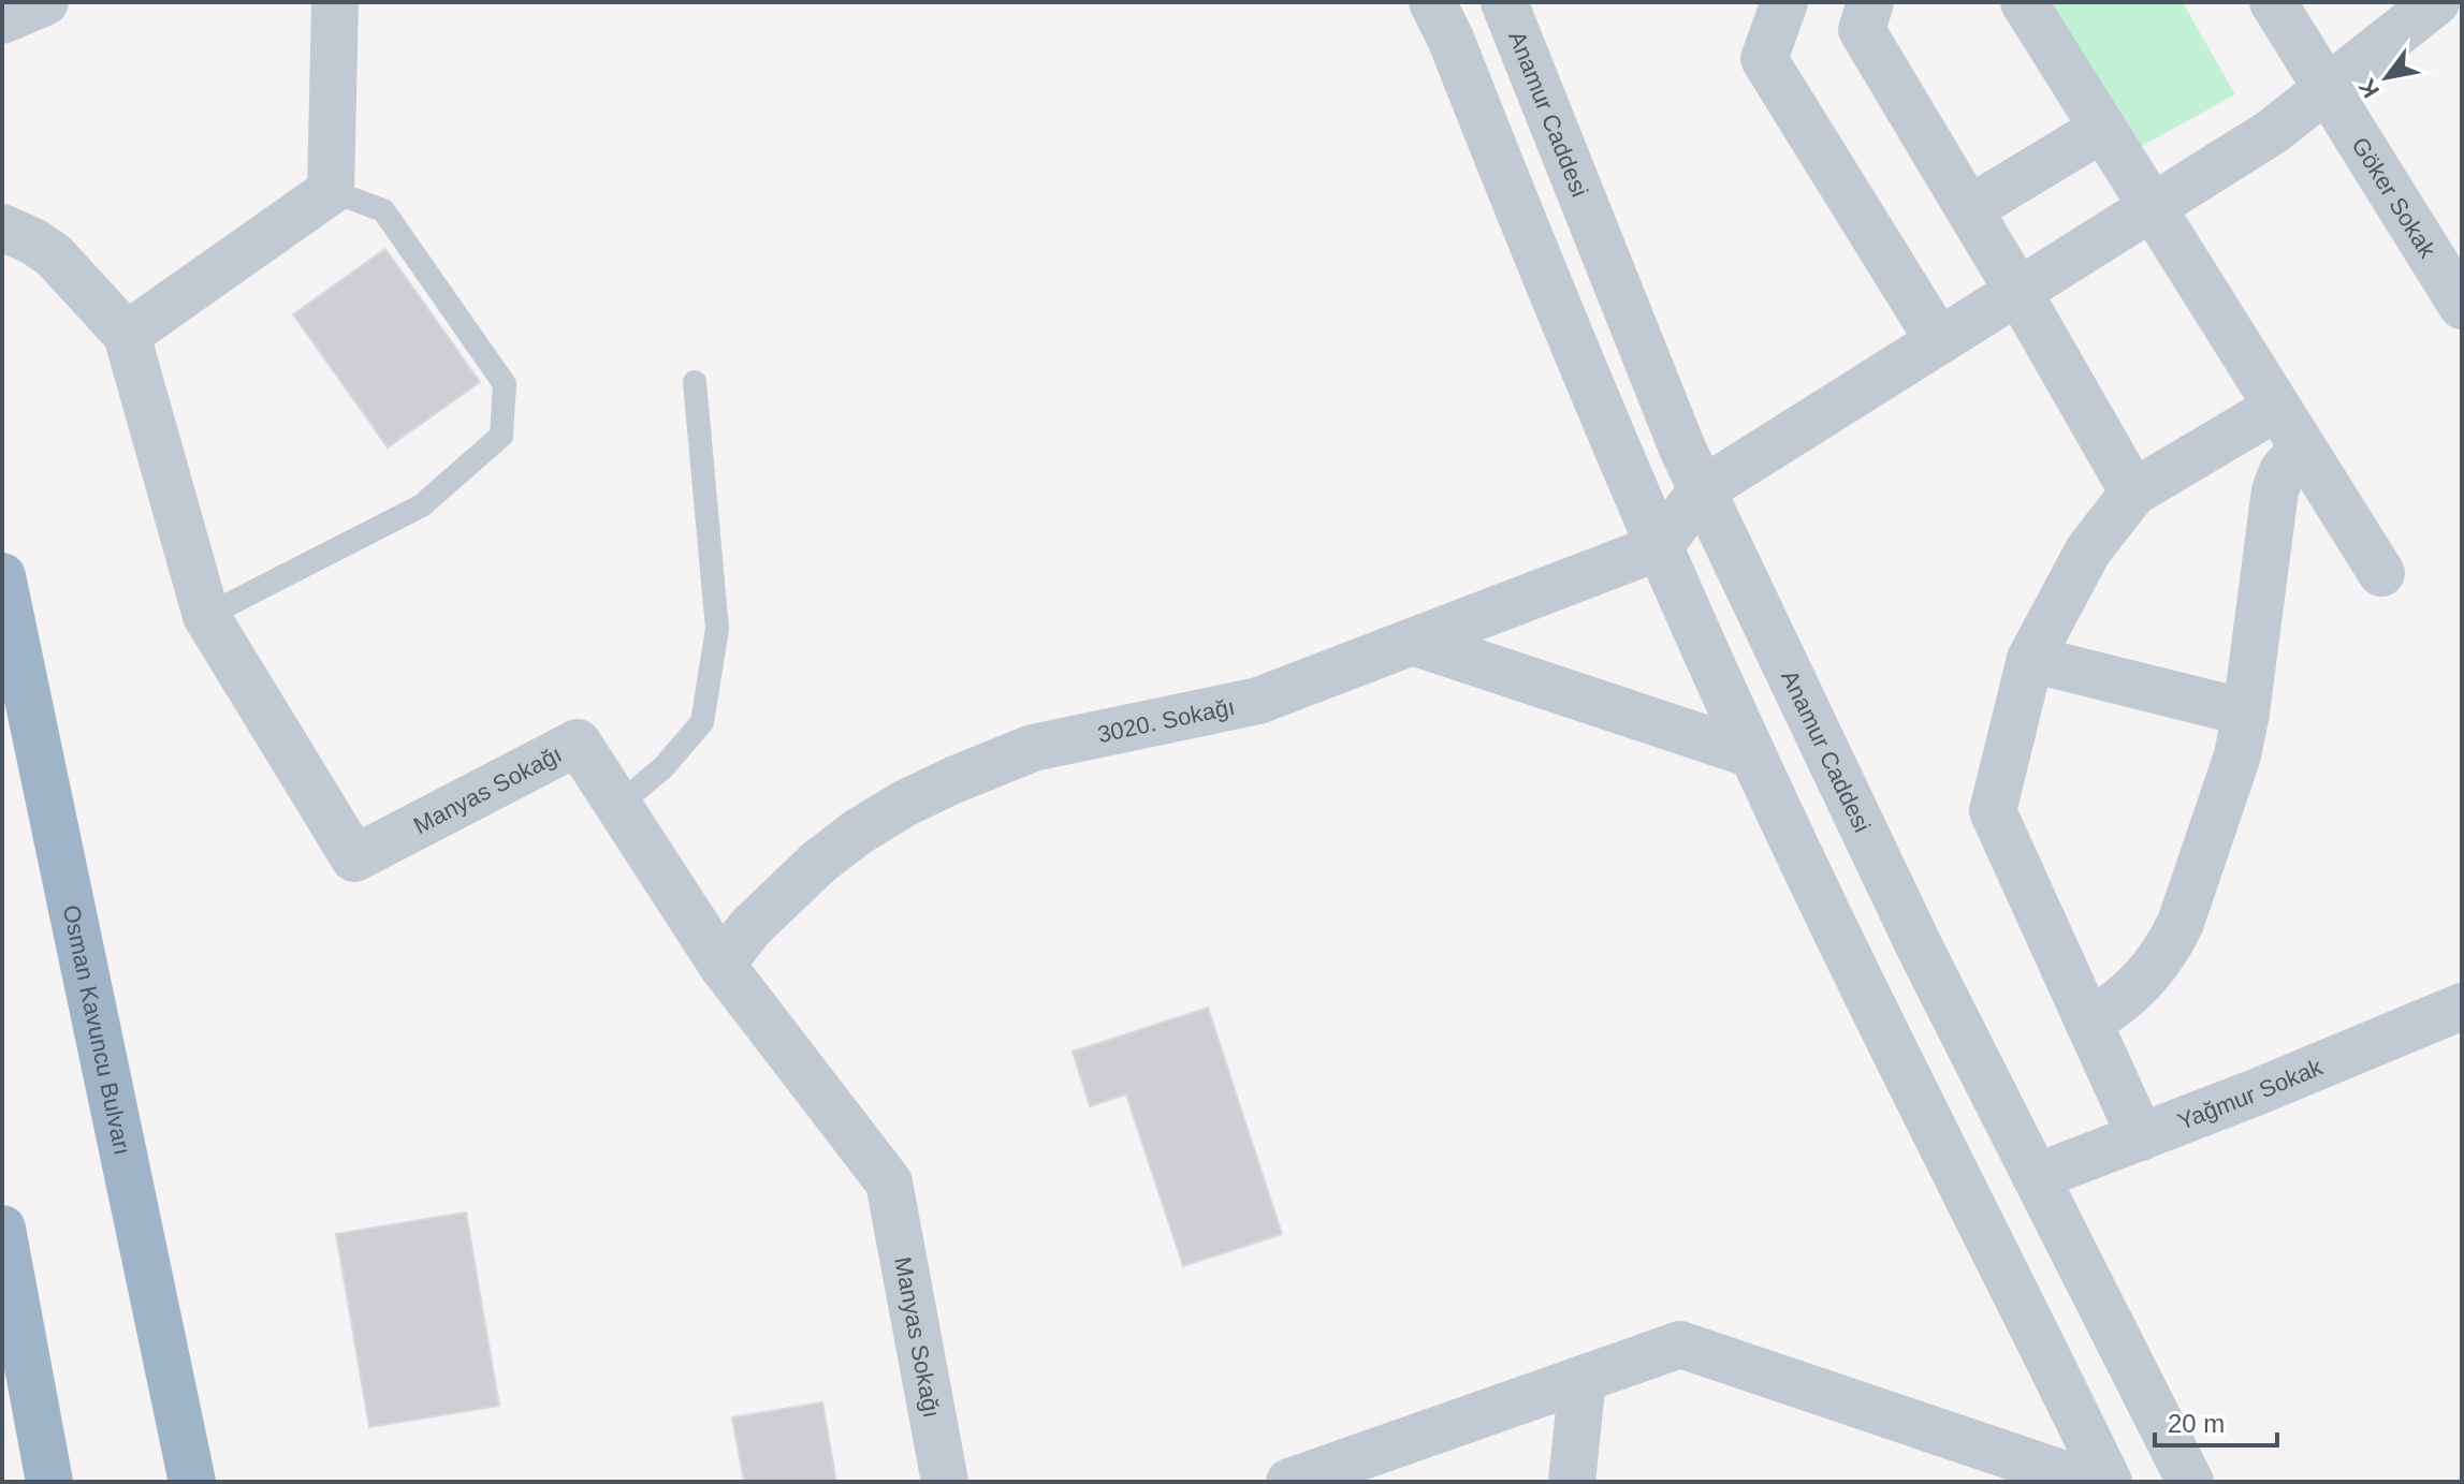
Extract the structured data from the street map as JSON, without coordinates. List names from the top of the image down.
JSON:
{
  "streets": {
    "highway": ["Osman Kavuncu Bulvarı"],
    "street": [
      "Anamur Caddesi",
      "Göker Sokak",
      "3020. Sokağı",
      "Manyas Sokağı",
      "Yağmur Sokak"
    ]
  },
  "crossings": [
    ["Anamur Caddesi", "Yağmur Sokak"],
    ["3020. Sokağı", "Manyas Sokağı"]
  ],
  "scale_bar": "20 m",
  "north": "bottom left"
}
